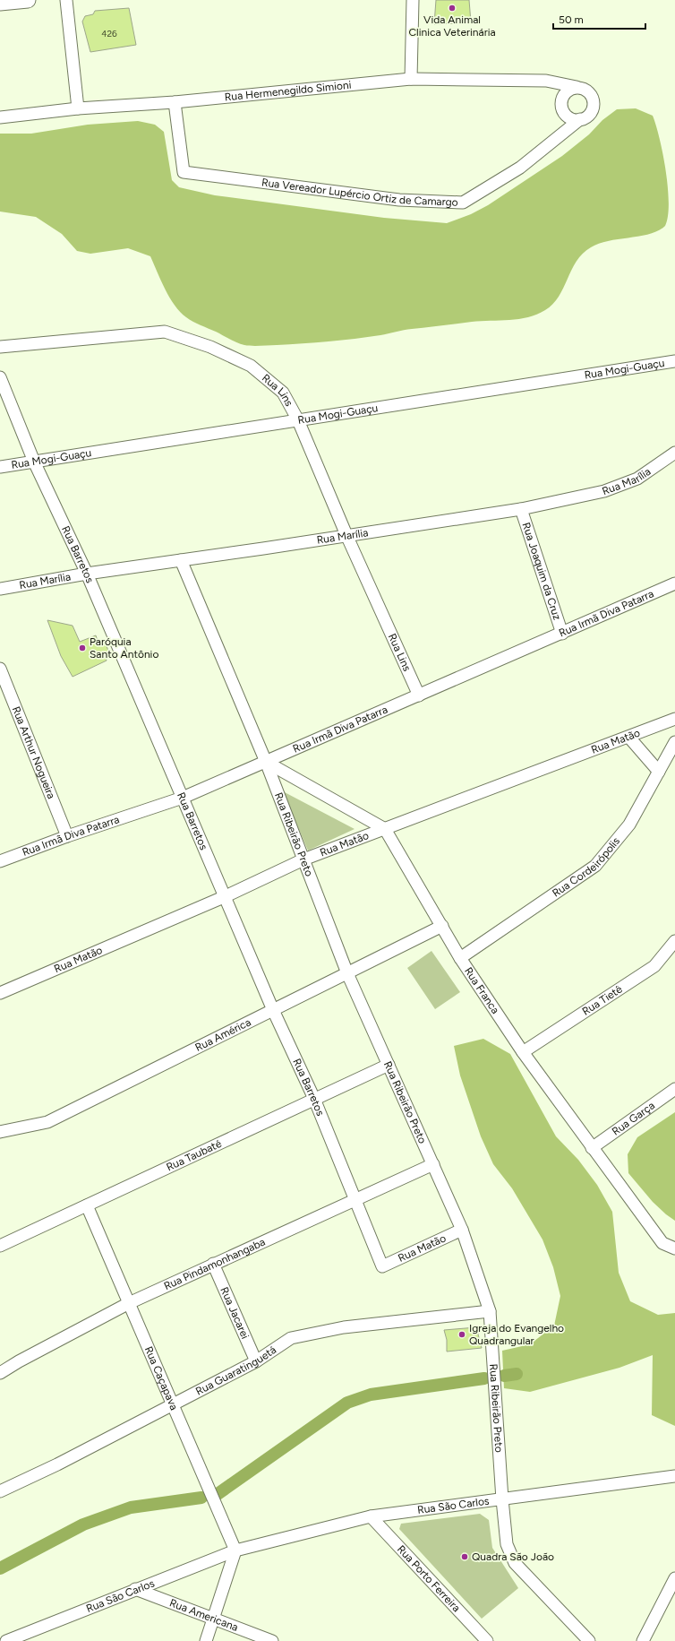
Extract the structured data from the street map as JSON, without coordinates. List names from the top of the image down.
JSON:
{
  "streets": {
    "street": [
      "Rua Hermenegildo Simioni",
      "Rua Vereador Lupércio Ortiz de Camargo",
      "Rua Mogi-Guaçu",
      "Rua Lins",
      "Rua Marília",
      "Rua Barretos",
      "Rua Joaquim da Cruz",
      "Rua Irmã Diva Patarra",
      "Rua Matão",
      "Rua Arthur Nogueira",
      "Rua Ribeirão Preto",
      "Rua Cordeirópolis",
      "Rua Franca",
      "Rua Tietê",
      "Rua América",
      "Rua Garça",
      "Rua Taubaté",
      "Rua Pindamonhangaba",
      "Rua Jacarei",
      "Rua Guaratinguetá",
      "Rua Caçapava",
      "Rua São Carlos",
      "Rua Porto Ferreira",
      "Rua Americana"
    ]
  },
  "crossings": [
    ["Rua Hermenegildo Simioni", "Rua Vereador Lupércio Ortiz de Camargo"],
    ["Rua Mogi-Guaçu", "Rua Lins"],
    ["Rua Mogi-Guaçu", "Rua Barretos"],
    ["Rua Lins", "Rua Marília"],
    ["Rua Lins", "Rua Irmã Diva Patarra"],
    ["Rua Marília", "Rua Barretos"],
    ["Rua Marília", "Rua Joaquim da Cruz"],
    ["Rua Marília", "Rua Ribeirão Preto"],
    ["Rua Barretos", "Rua Irmã Diva Patarra"],
    ["Rua Barretos", "Rua Matão"],
    ["Rua Barretos", "Rua América"],
    ["Rua Barretos", "Rua Taubaté"],
    ["Rua Barretos", "Rua Pindamonhangaba"],
    ["Rua Joaquim da Cruz", "Rua Irmã Diva Patarra"],
    ["Rua Irmã Diva Patarra", "Rua Arthur Nogueira"],
    ["Rua Irmã Diva Patarra", "Rua Ribeirão Preto"],
    ["Rua Irmã Diva Patarra", "Rua Franca"],
    ["Rua Matão", "Rua Ribeirão Preto"],
    ["Rua Matão", "Rua Franca"],
    ["Rua Ribeirão Preto", "Rua Franca"],
    ["Rua Ribeirão Preto", "Rua América"],
    ["Rua Ribeirão Preto", "Rua Taubaté"],
    ["Rua Ribeirão Preto", "Rua Pindamonhangaba"],
    ["Rua Ribeirão Preto", "Rua Guaratinguetá"],
    ["Rua Ribeirão Preto", "Rua São Carlos"],
    ["Rua Cordeirópolis", "Rua Franca"],
    ["Rua Franca", "Rua Tietê"],
    ["Rua Franca", "Rua América"],
    ["Rua Franca", "Rua Garça"],
    ["Rua Taubaté", "Rua Caçapava"],
    ["Rua Pindamonhangaba", "Rua Jacarei"],
    ["Rua Pindamonhangaba", "Rua Caçapava"],
    ["Rua Jacarei", "Rua Guaratinguetá"],
    ["Rua Guaratinguetá", "Rua Caçapava"],
    ["Rua Caçapava", "Rua São Carlos"],
    ["Rua São Carlos", "Rua Porto Ferreira"],
    ["Rua São Carlos", "Rua Americana"]
  ],
  "places": [
    "Vida Animal Clinica Veterinária",
    "Paróquia Santo Antônio",
    "Igreja do Evangelho Quadrangular",
    "Quadra São João"
  ],
  "house_numbers": ["426"],
  "scale_bar": "50 m"
}
